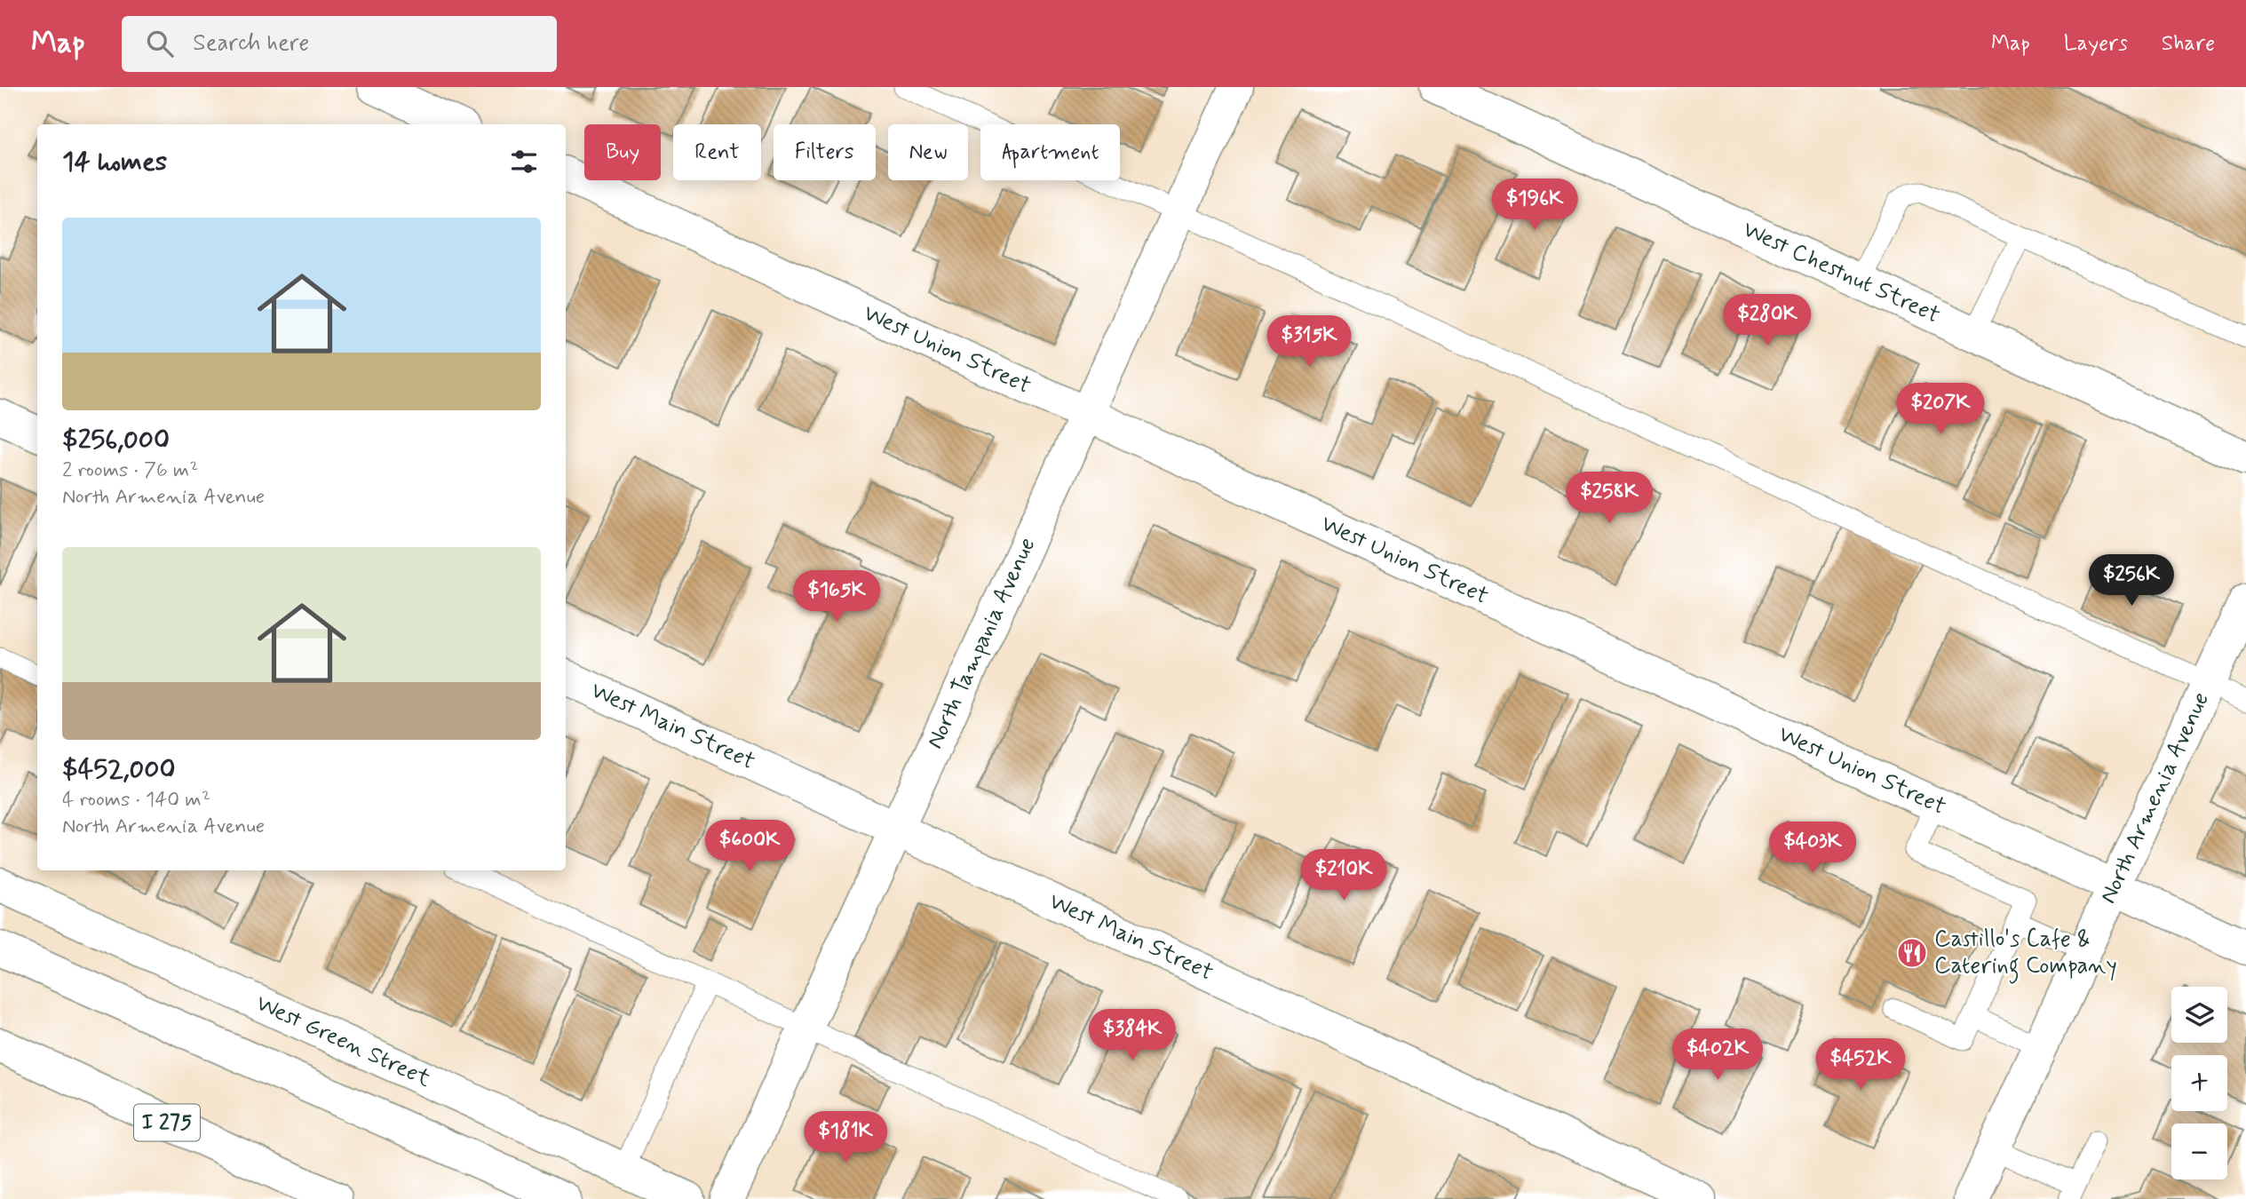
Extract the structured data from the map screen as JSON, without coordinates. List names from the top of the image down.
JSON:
{
  "streets": {
    "main road": [
      "West Chestnut Street",
      "West Union Street",
      "North Tampania Avenue",
      "West Main Street",
      "North Armenia Avenue",
      "West Green Street",
      "I 275"
    ]
  },
  "crossings": [
    ["West Union Street", "North Tampania Avenue"],
    ["West Union Street", "North Armenia Avenue"],
    ["North Tampania Avenue", "West Main Street"]
  ],
  "places": {
    "restaurant": ["Castillo's Cafe & Catering Company"]
  },
  "page": {
    "header": "Map",
    "search": "Search here",
    "nav": ["Map", "Layers", "Share"],
    "chip": [
      "Buy",
      "Rent",
      "Filters",
      "New",
      "Apartment"
    ],
    "heading": "14 homes",
    "price": [
      "$196K",
      "$280K",
      "$315K",
      "$207K",
      "$258K",
      "$256K",
      "$165K",
      "$600K",
      "$403K",
      "$210K",
      "$384K",
      "$402K",
      "$452K",
      "$181K"
    ],
    "list": [
      {
        "name": "$256,000",
        "note": "2 rooms · 76 m² · North Armenia Avenue"
      },
      {
        "name": "$452,000",
        "note": "4 rooms · 140 m² · North Armenia Avenue"
      }
    ],
    "map_buttons": ["+", "−"]
  }
}
